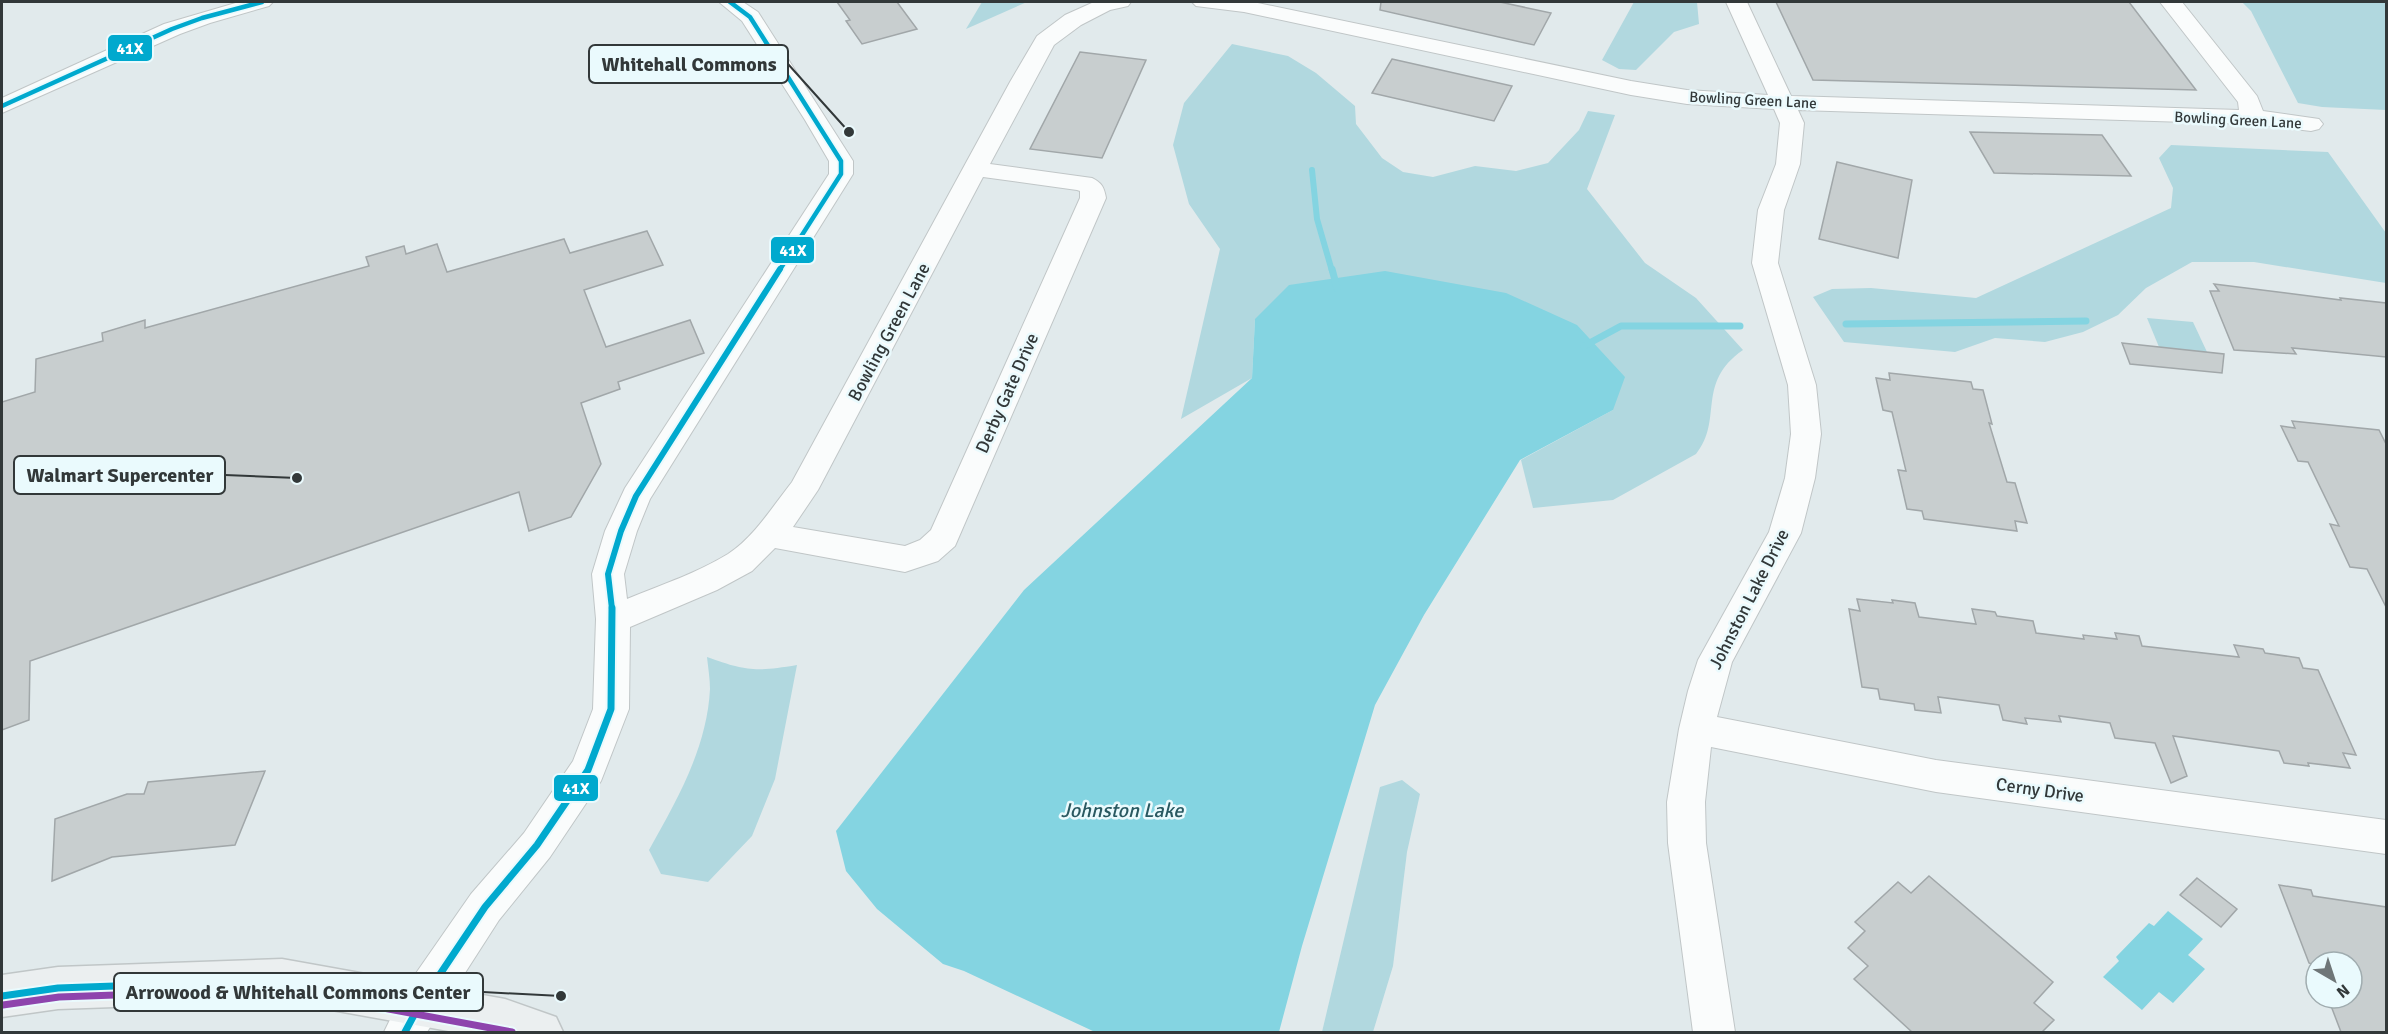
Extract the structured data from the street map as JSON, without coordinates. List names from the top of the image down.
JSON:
{
  "streets": {
    "street": [
      "Bowling Green Lane",
      "Derby Gate Drive",
      "Johnston Lake Drive",
      "Cerny Drive"
    ]
  },
  "crossings": [
    ["Bowling Green Lane", "Derby Gate Drive"],
    ["Bowling Green Lane", "Johnston Lake Drive"],
    ["Johnston Lake Drive", "Cerny Drive"]
  ],
  "water": ["Johnston Lake"],
  "places": ["Whitehall Commons", "Walmart Supercenter", "Arrowood & Whitehall Commons Center"],
  "lines": ["transit line 41X"],
  "north": "bottom right"
}
